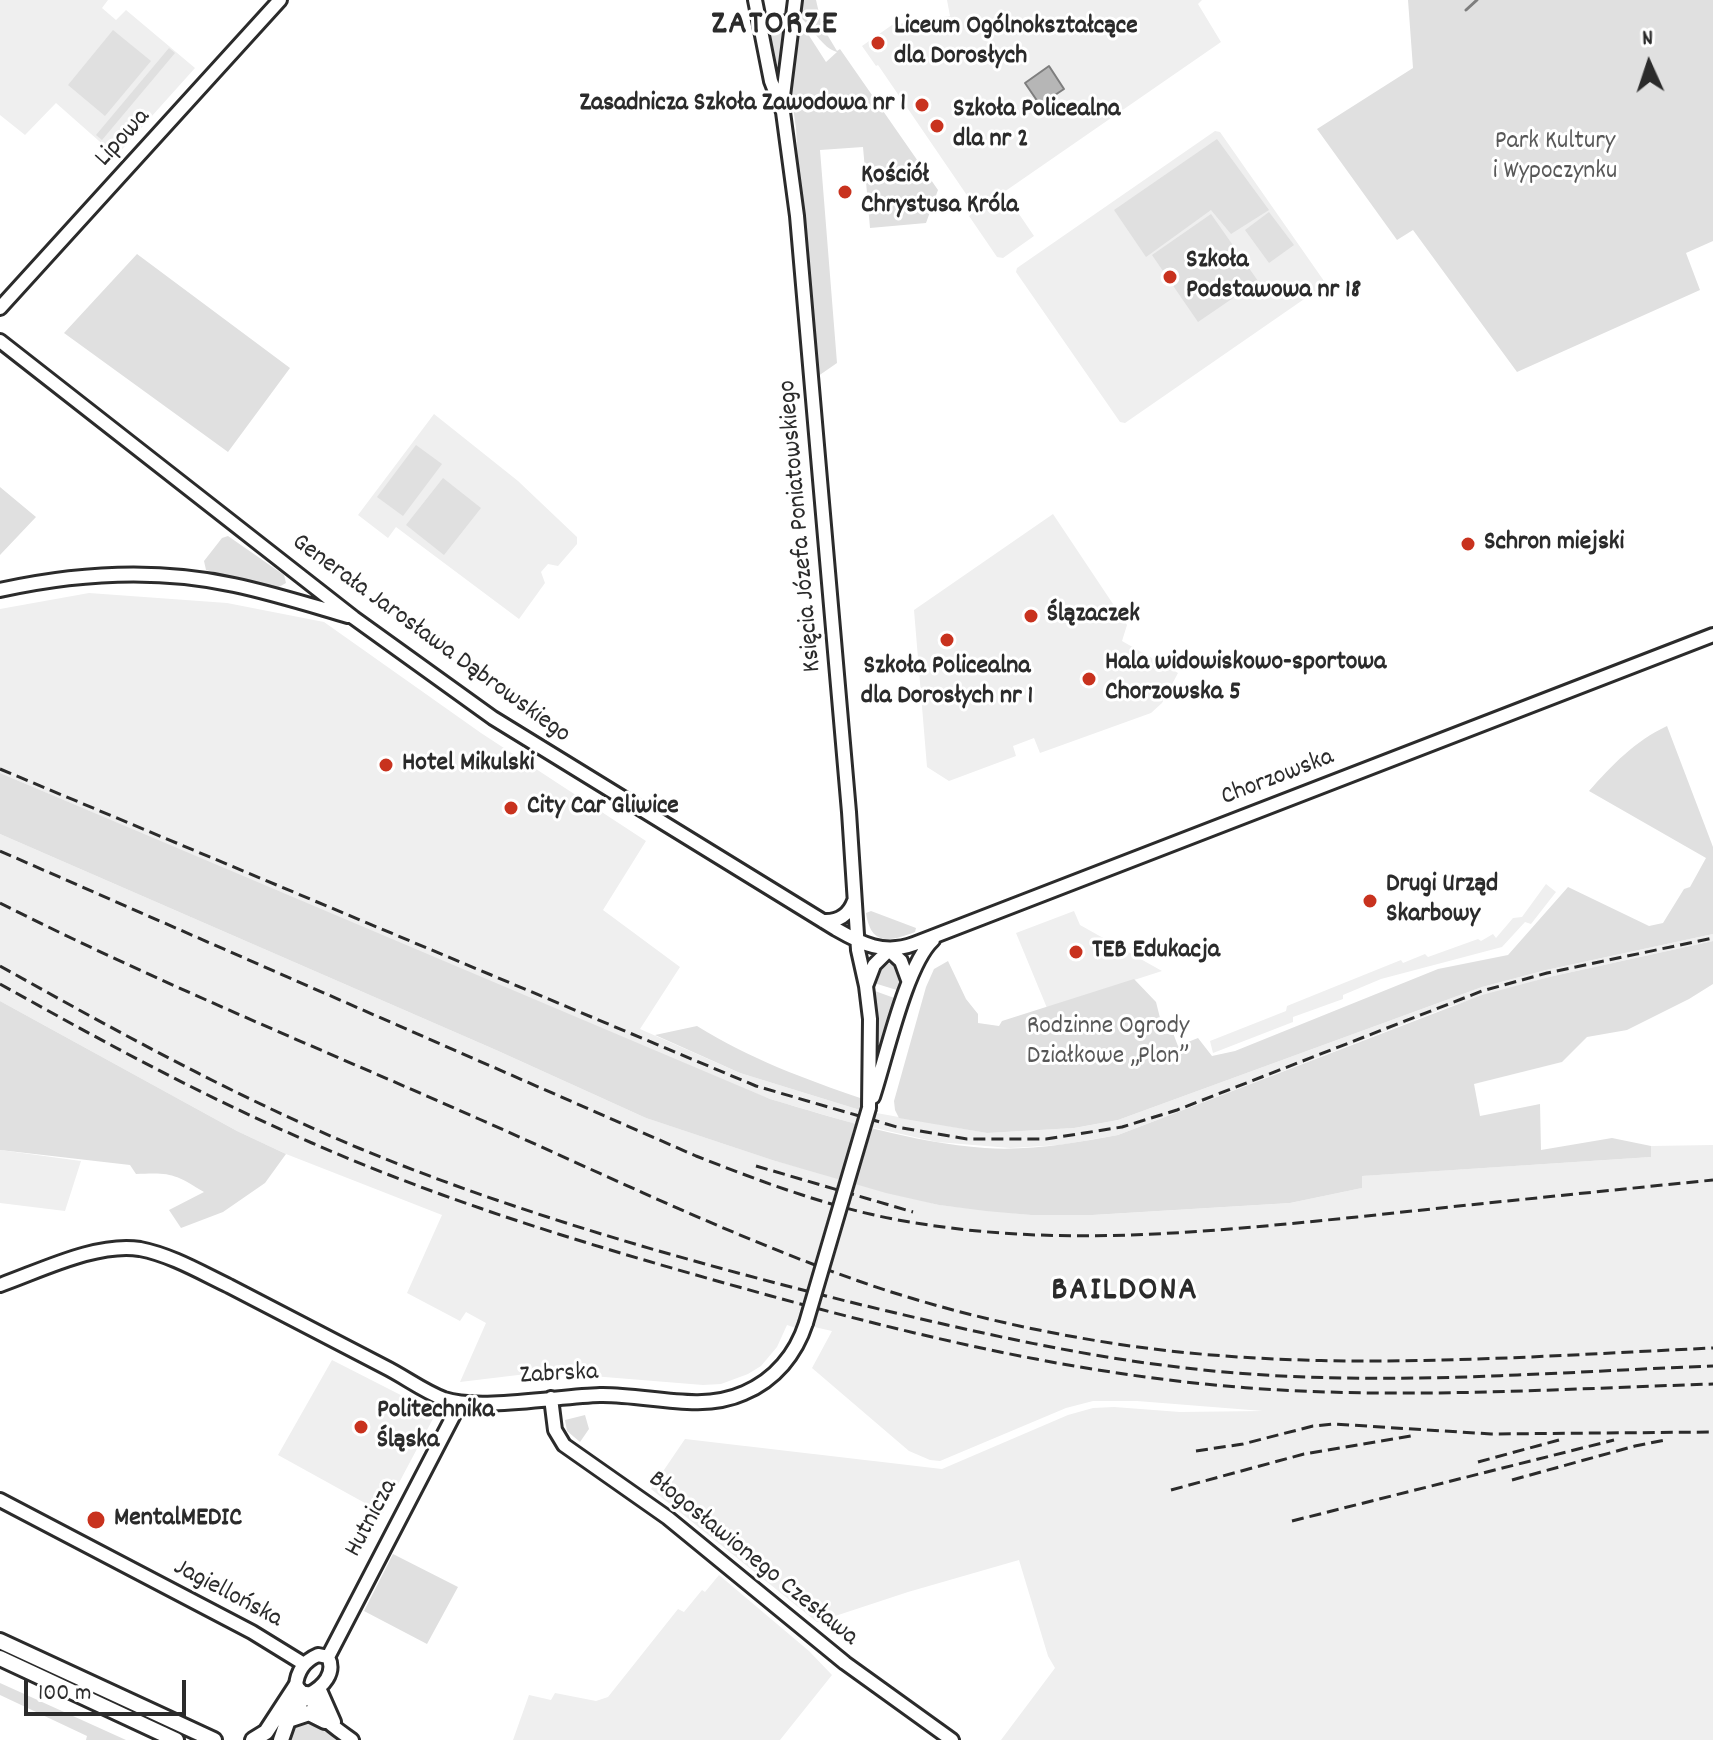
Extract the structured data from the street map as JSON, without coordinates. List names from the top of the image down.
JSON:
{
  "streets": {
    "street": [
      "Lipowa",
      "Księcia Józefa Poniatowskiego",
      "Generała Jarosława Dąbrowskiego",
      "Chorzowska",
      "Zabrska",
      "Hutnicza",
      "Błogosławionego Czesława",
      "Jagiellońska"
    ]
  },
  "crossings": [
    ["Księcia Józefa Poniatowskiego", "Generała Jarosława Dąbrowskiego"],
    ["Księcia Józefa Poniatowskiego", "Zabrska"],
    ["Generała Jarosława Dąbrowskiego", "Zabrska"],
    ["Chorzowska", "Zabrska"],
    ["Zabrska", "Hutnicza"],
    ["Zabrska", "Błogosławionego Czesława"]
  ],
  "districts": ["ZATORZE", "BAILDONA"],
  "parks": ["Park Kultury i Wypoczynku", "Rodzinne Ogrody Działkowe „Plon”"],
  "places": [
    "Liceum Ogólnokształcące dla Dorosłych",
    "Zasadnicza Szkoła Zawodowa nr 1",
    "Szkoła Policealna dla nr 2",
    "Kościół Chrystusa Króla",
    "Szkoła Podstawowa nr 18",
    "Schron miejski",
    "Ślązaczek",
    "Szkoła Policealna dla Dorosłych nr 1",
    "Hala widowiskowo-sportowa Chorzowska 5",
    "Hotel Mikulski",
    "City Car Gliwice",
    "Drugi Urząd Skarbowy",
    "TEB Edukacja",
    "Politechnika Śląska",
    "MentalMEDIC"
  ],
  "scale_bar": "100 m",
  "north": "top"
}
